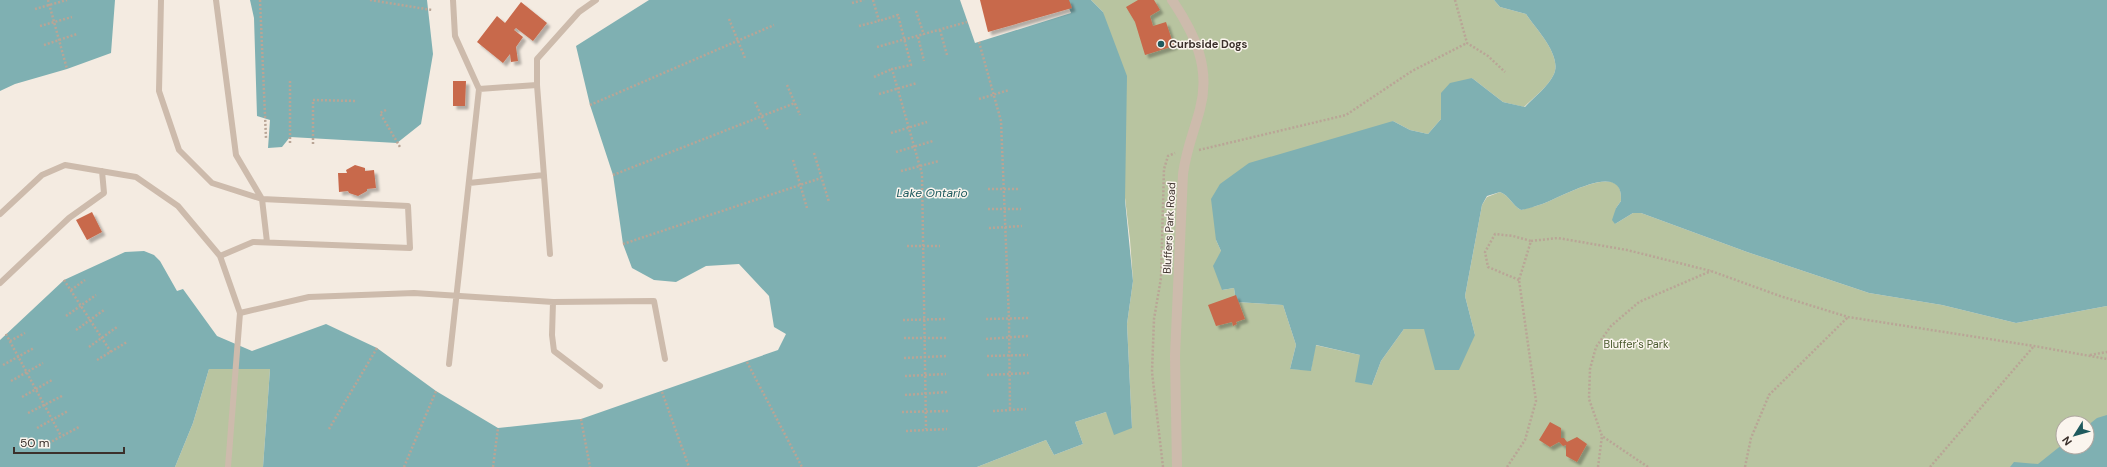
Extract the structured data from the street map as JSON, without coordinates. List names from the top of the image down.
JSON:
{
  "streets": {
    "street": ["Bluffers Park Road"]
  },
  "water": ["Lake Ontario"],
  "parks": ["Bluffer's Park"],
  "places": ["Curbside Dogs"],
  "scale_bar": "50 m",
  "north": "bottom left"
}
